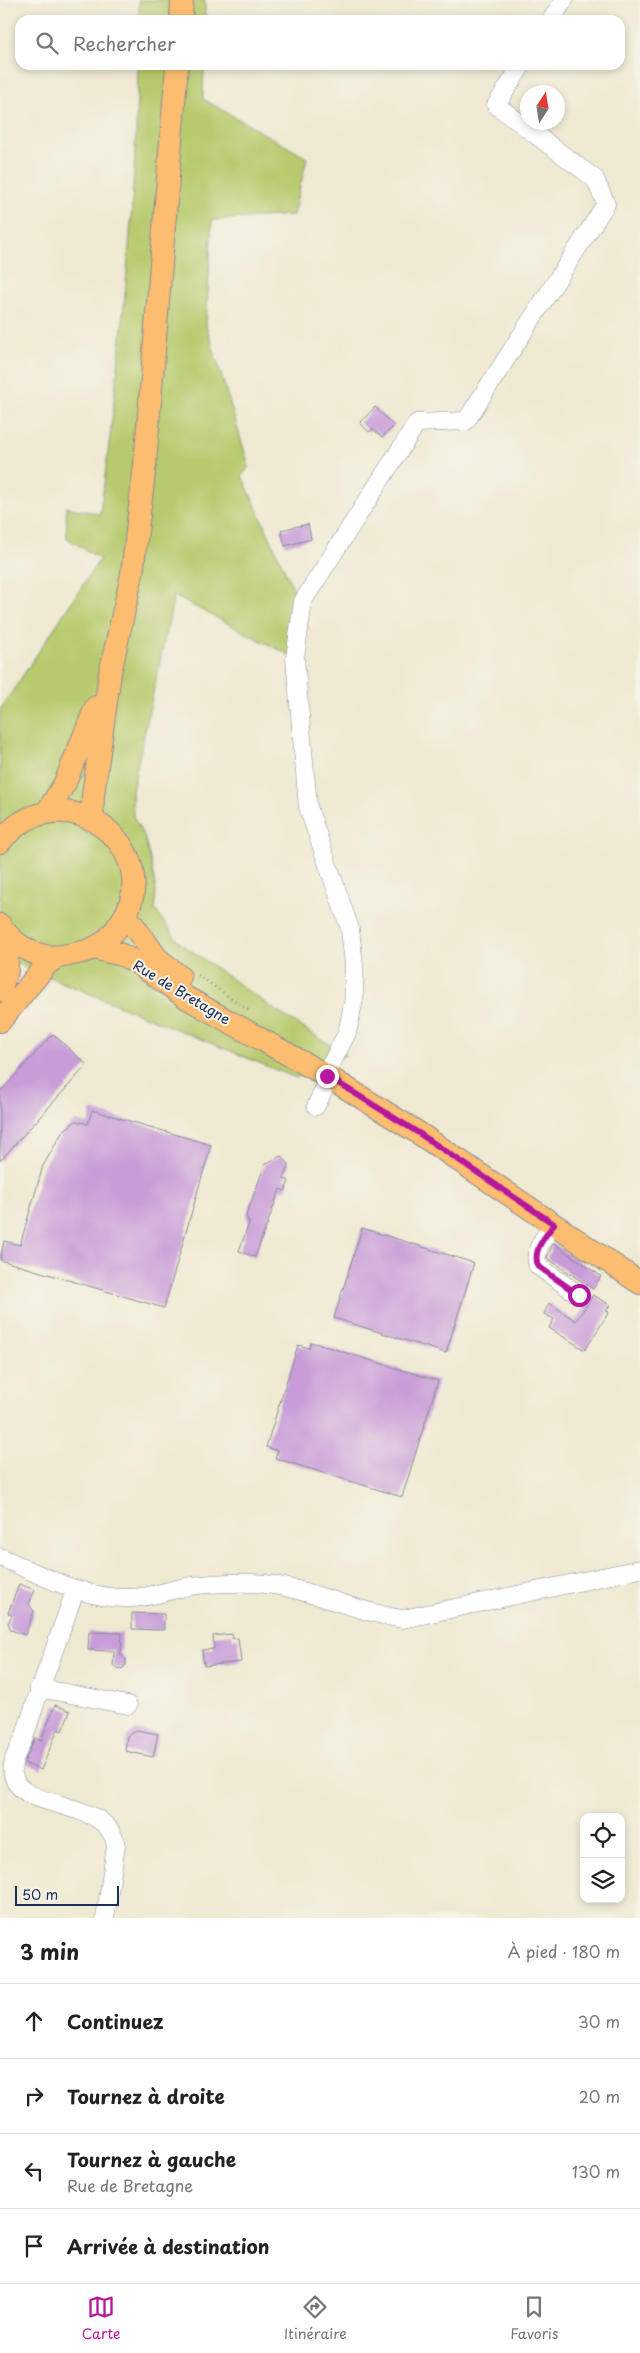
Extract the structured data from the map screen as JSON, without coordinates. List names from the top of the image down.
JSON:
{
  "streets": {
    "main road": ["Rue de Bretagne"]
  },
  "scale_bar": "50 m",
  "north": "top",
  "page": {
    "search": "Rechercher",
    "scale": "50 m",
    "heading": ["3 min", "À pied · 180 m"],
    "list": [
      ["Continuez", "30 m"],
      ["Tournez à droite", "20 m"],
      ["Tournez à gauche", "Rue de Bretagne", "130 m"],
      "Arrivée à destination"
    ],
    "nav": ["Carte", "Itinéraire", "Favoris"]
  }
}
